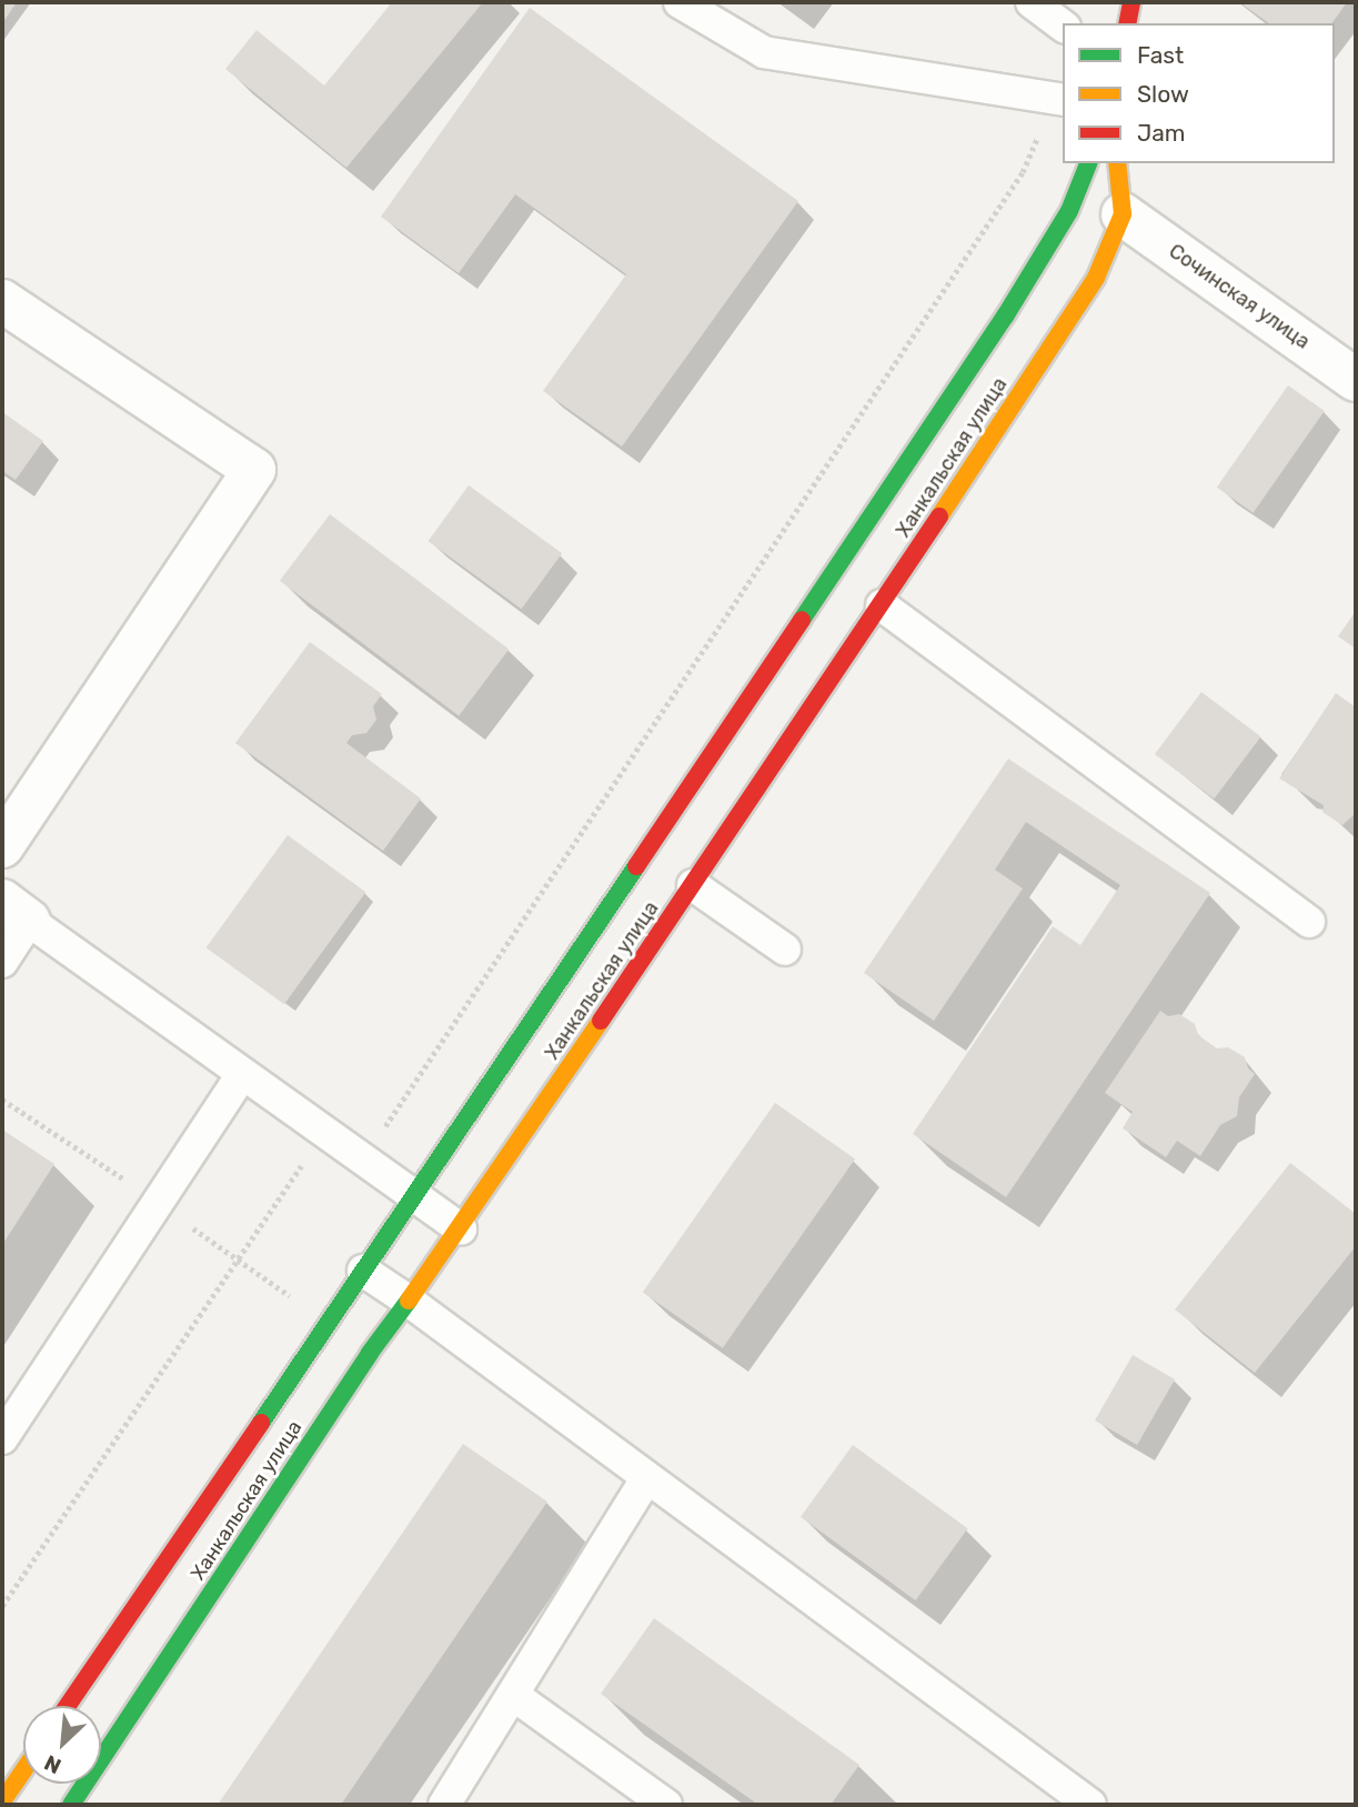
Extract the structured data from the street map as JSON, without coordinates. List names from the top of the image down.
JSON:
{
  "streets": {
    "street": ["Сочинская улица", "Ханкальская улица"]
  },
  "crossings": [
    ["Сочинская улица", "Ханкальская улица"]
  ],
  "legend": ["Fast", "Slow", "Jam"],
  "north": "bottom left"
}
